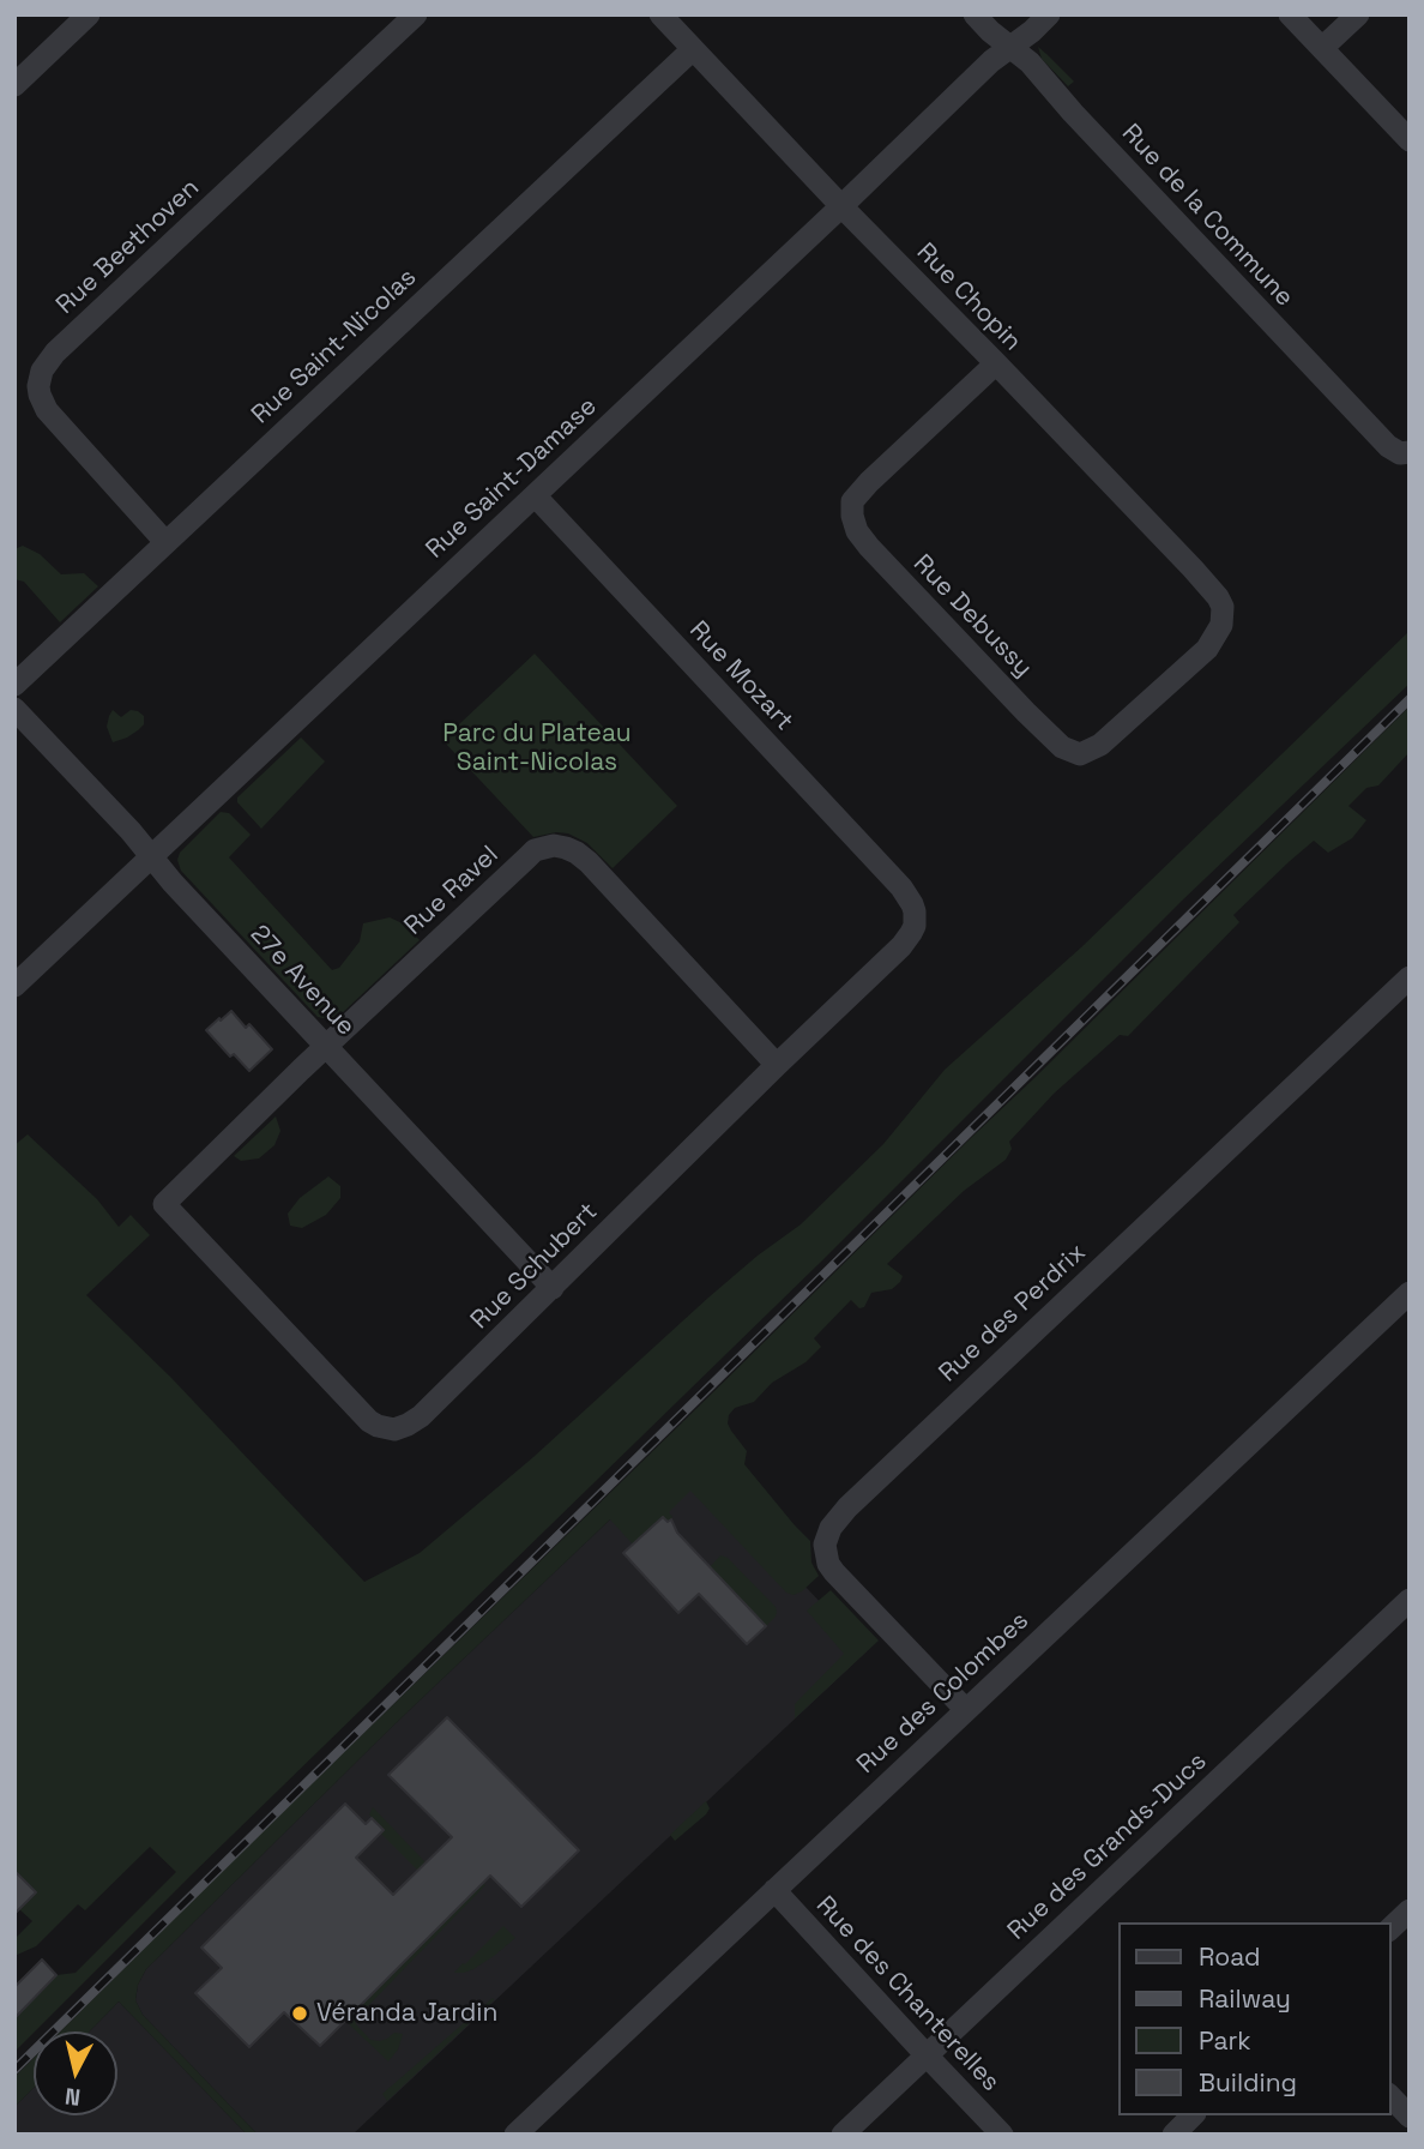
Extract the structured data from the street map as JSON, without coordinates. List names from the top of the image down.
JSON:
{
  "streets": {
    "street": [
      "Rue de la Commune",
      "Rue Beethoven",
      "Rue Chopin",
      "Rue Saint-Nicolas",
      "Rue Saint-Damase",
      "Rue Debussy",
      "Rue Mozart",
      "Rue Ravel",
      "27e Avenue",
      "Rue Schubert",
      "Rue des Perdrix",
      "Rue des Colombes",
      "Rue des Grands-Ducs",
      "Rue des Chanterelles"
    ]
  },
  "crossings": [
    ["Rue de la Commune", "Rue Saint-Damase"],
    ["Rue Beethoven", "Rue Saint-Nicolas"],
    ["Rue Chopin", "Rue Saint-Nicolas"],
    ["Rue Chopin", "Rue Saint-Damase"],
    ["Rue Chopin", "Rue Debussy"],
    ["Rue Saint-Damase", "Rue Mozart"],
    ["Rue Saint-Damase", "27e Avenue"],
    ["Rue Mozart", "Rue Schubert"],
    ["Rue Ravel", "27e Avenue"],
    ["Rue Ravel", "Rue Schubert"],
    ["27e Avenue", "Rue Schubert"],
    ["Rue des Perdrix", "Rue des Colombes"],
    ["Rue des Colombes", "Rue des Chanterelles"],
    ["Rue des Grands-Ducs", "Rue des Chanterelles"]
  ],
  "parks": ["Parc du Plateau Saint-Nicolas"],
  "places": ["Véranda Jardin"],
  "legend": [
    "Road",
    "Railway",
    "Park",
    "Building"
  ],
  "north": "bottom"
}
